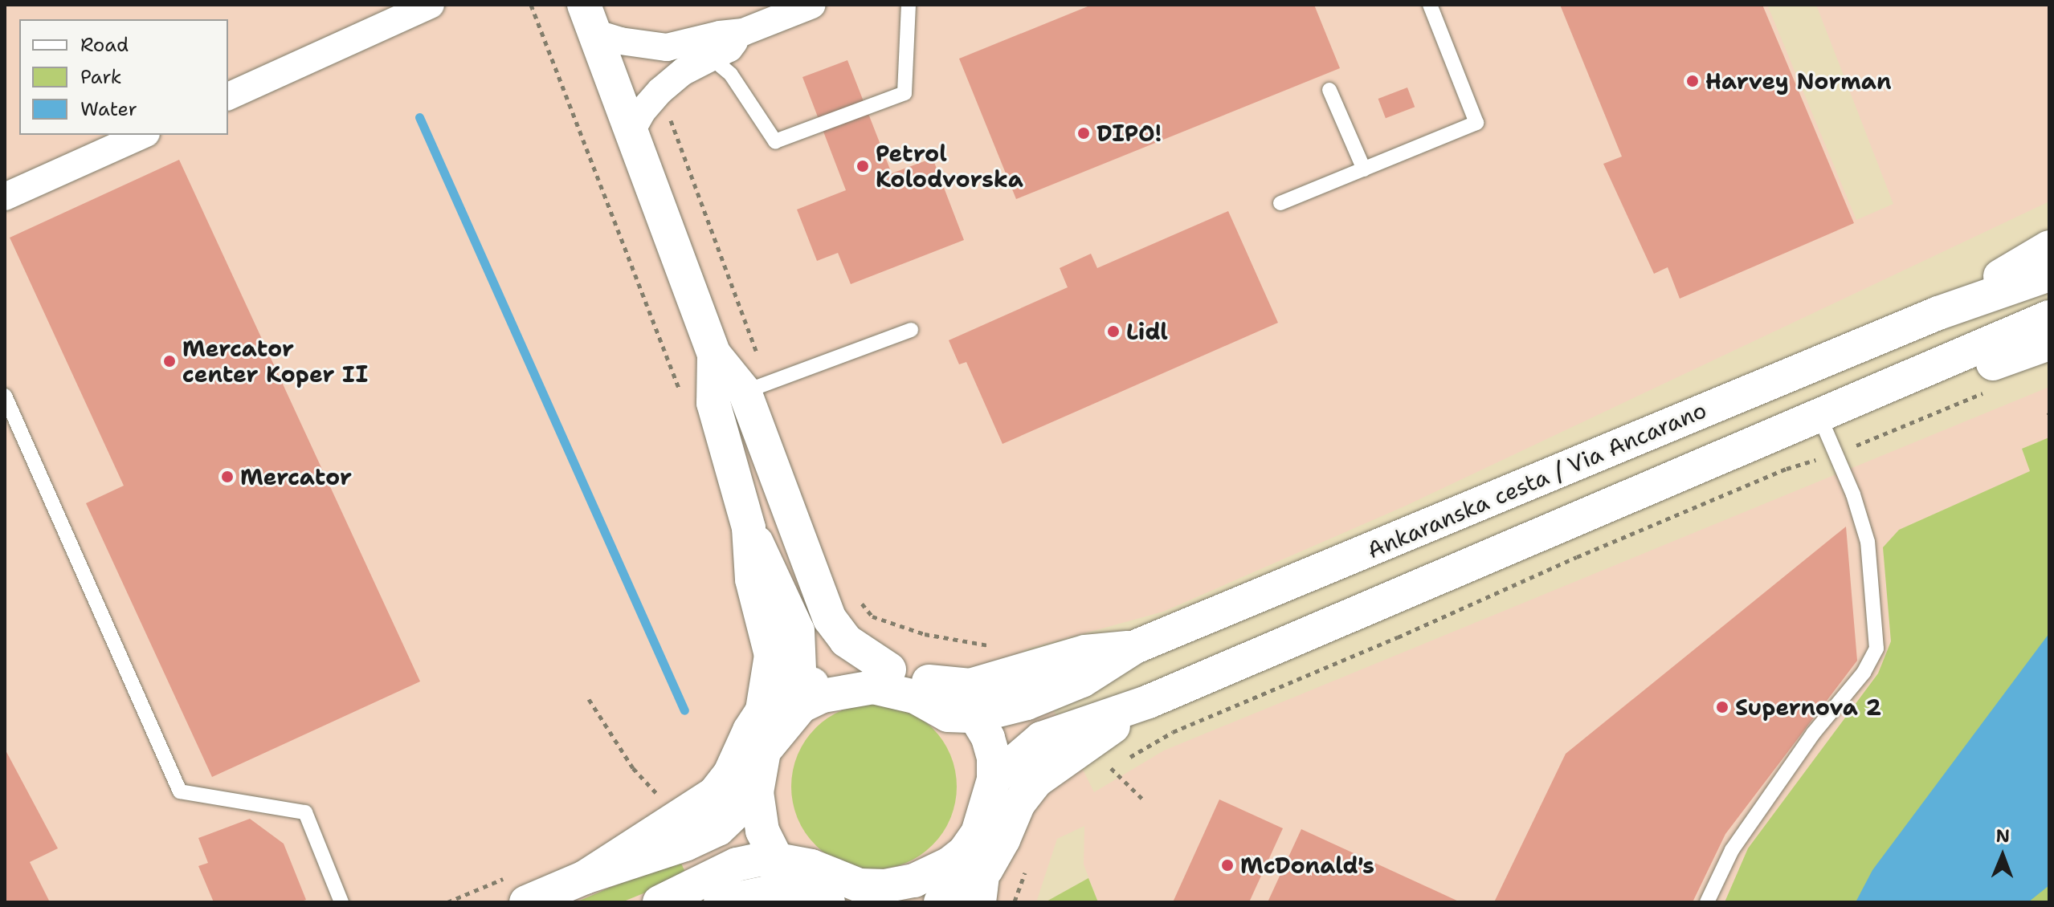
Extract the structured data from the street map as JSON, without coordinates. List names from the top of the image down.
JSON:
{
  "streets": {
    "street": ["Ankaranska cesta / Via Ancarano"]
  },
  "places": [
    "Harvey Norman",
    "DIPO!",
    "Petrol Kolodvorska",
    "Lidl",
    "Mercator center Koper II",
    "Mercator",
    "Supernova 2",
    "McDonald's"
  ],
  "legend": ["Road", "Park", "Water"],
  "north": "top"
}
